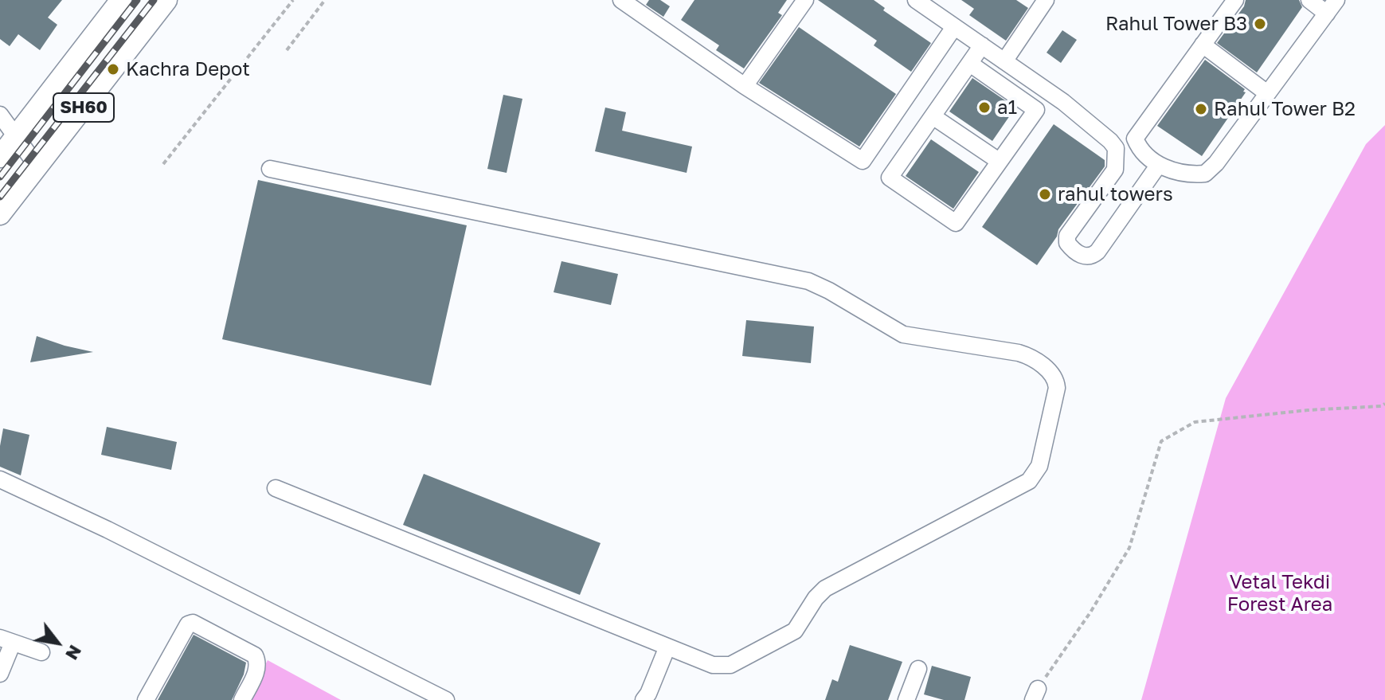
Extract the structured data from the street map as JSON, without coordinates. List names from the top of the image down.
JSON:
{
  "streets": {
    "main road": ["SH60"]
  },
  "parks": ["Vetal Tekdi Forest Area"],
  "places": [
    "Rahul Tower B3",
    "Kachra Depot",
    "a1",
    "Rahul Tower B2",
    "rahul towers"
  ],
  "north": "bottom right"
}
